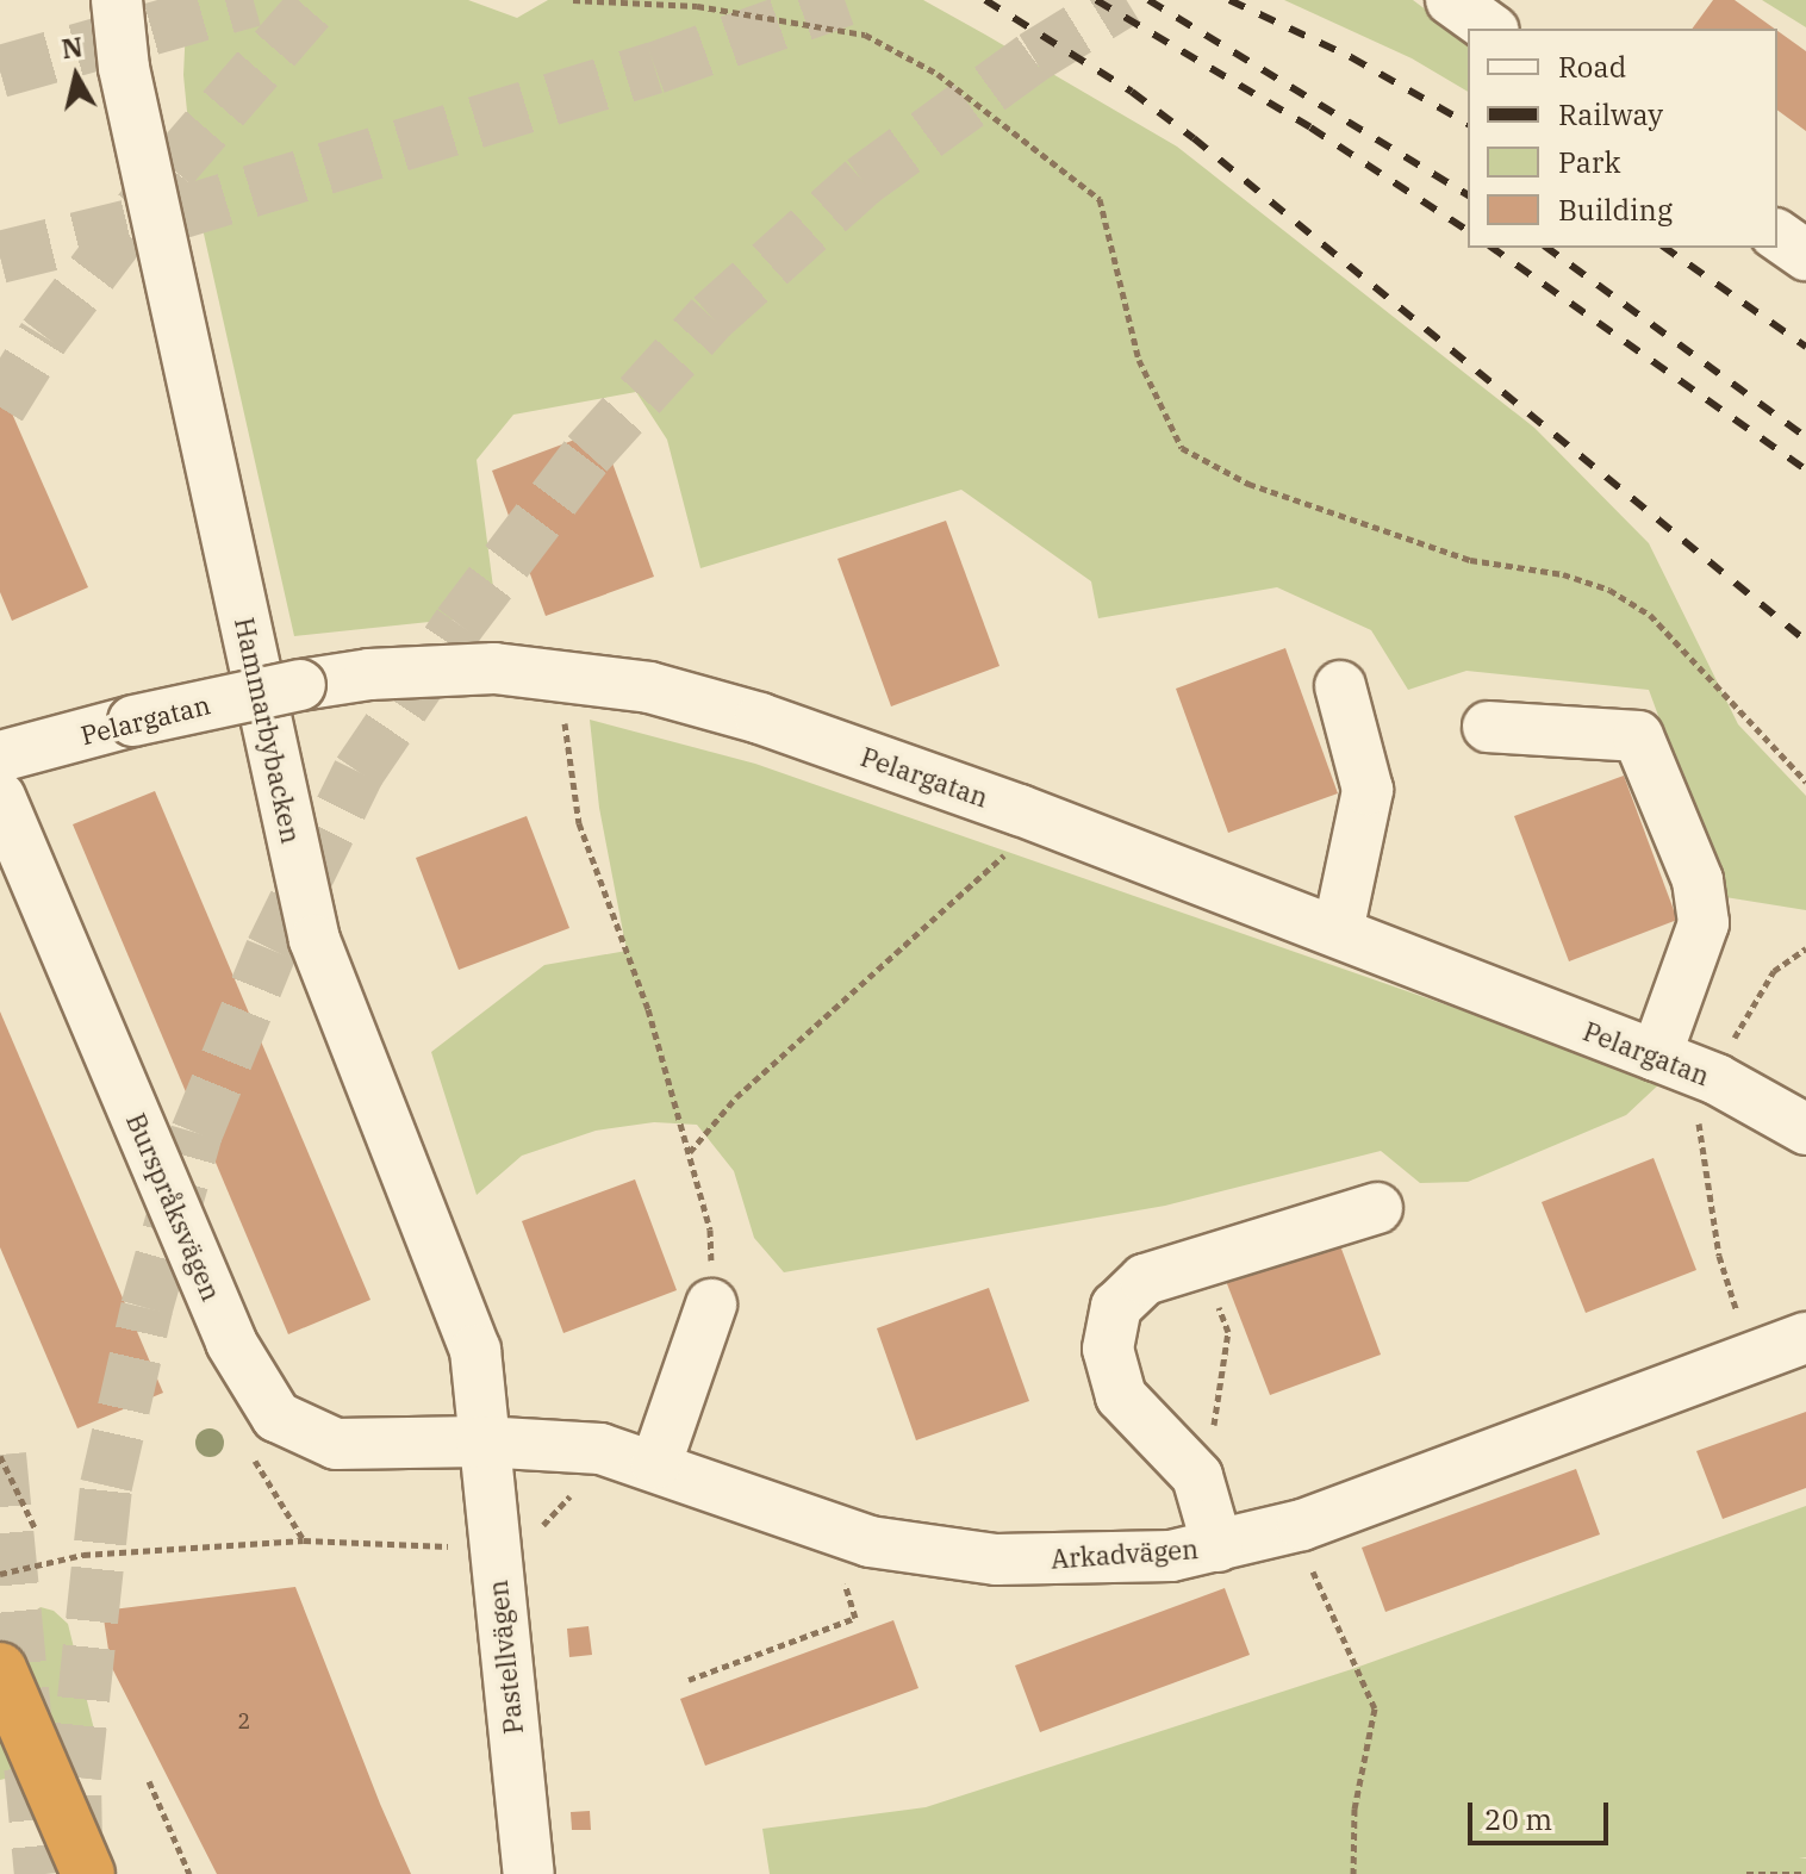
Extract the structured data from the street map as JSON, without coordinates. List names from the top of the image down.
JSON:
{
  "streets": {
    "street": [
      "Pelargatan",
      "Hammarbybacken",
      "Burspråksvägen",
      "Arkadvägen",
      "Pastellvägen"
    ]
  },
  "crossings": [
    ["Hammarbybacken", "Arkadvägen"],
    ["Hammarbybacken", "Pastellvägen"],
    ["Arkadvägen", "Pastellvägen"]
  ],
  "house_numbers": ["2"],
  "legend": [
    "Road",
    "Railway",
    "Park",
    "Building"
  ],
  "scale_bar": "20 m",
  "north": "top"
}
